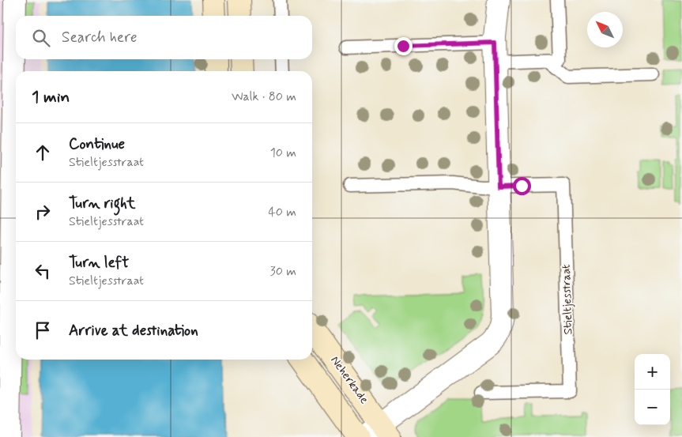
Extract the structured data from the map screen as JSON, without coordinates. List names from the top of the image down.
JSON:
{
  "streets": {
    "main road": ["Neherkade"],
    "lane": ["Stieltjesstraat"]
  },
  "north": "top left",
  "page": {
    "search": "Search here",
    "heading": ["1 min", "Walk · 80 m"],
    "list": [
      ["Continue", "Stieltjesstraat", "10 m"],
      ["Turn right", "Stieltjesstraat", "40 m"],
      ["Turn left", "Stieltjesstraat", "30 m"],
      "Arrive at destination"
    ],
    "map_buttons": ["+", "−"]
  }
}
